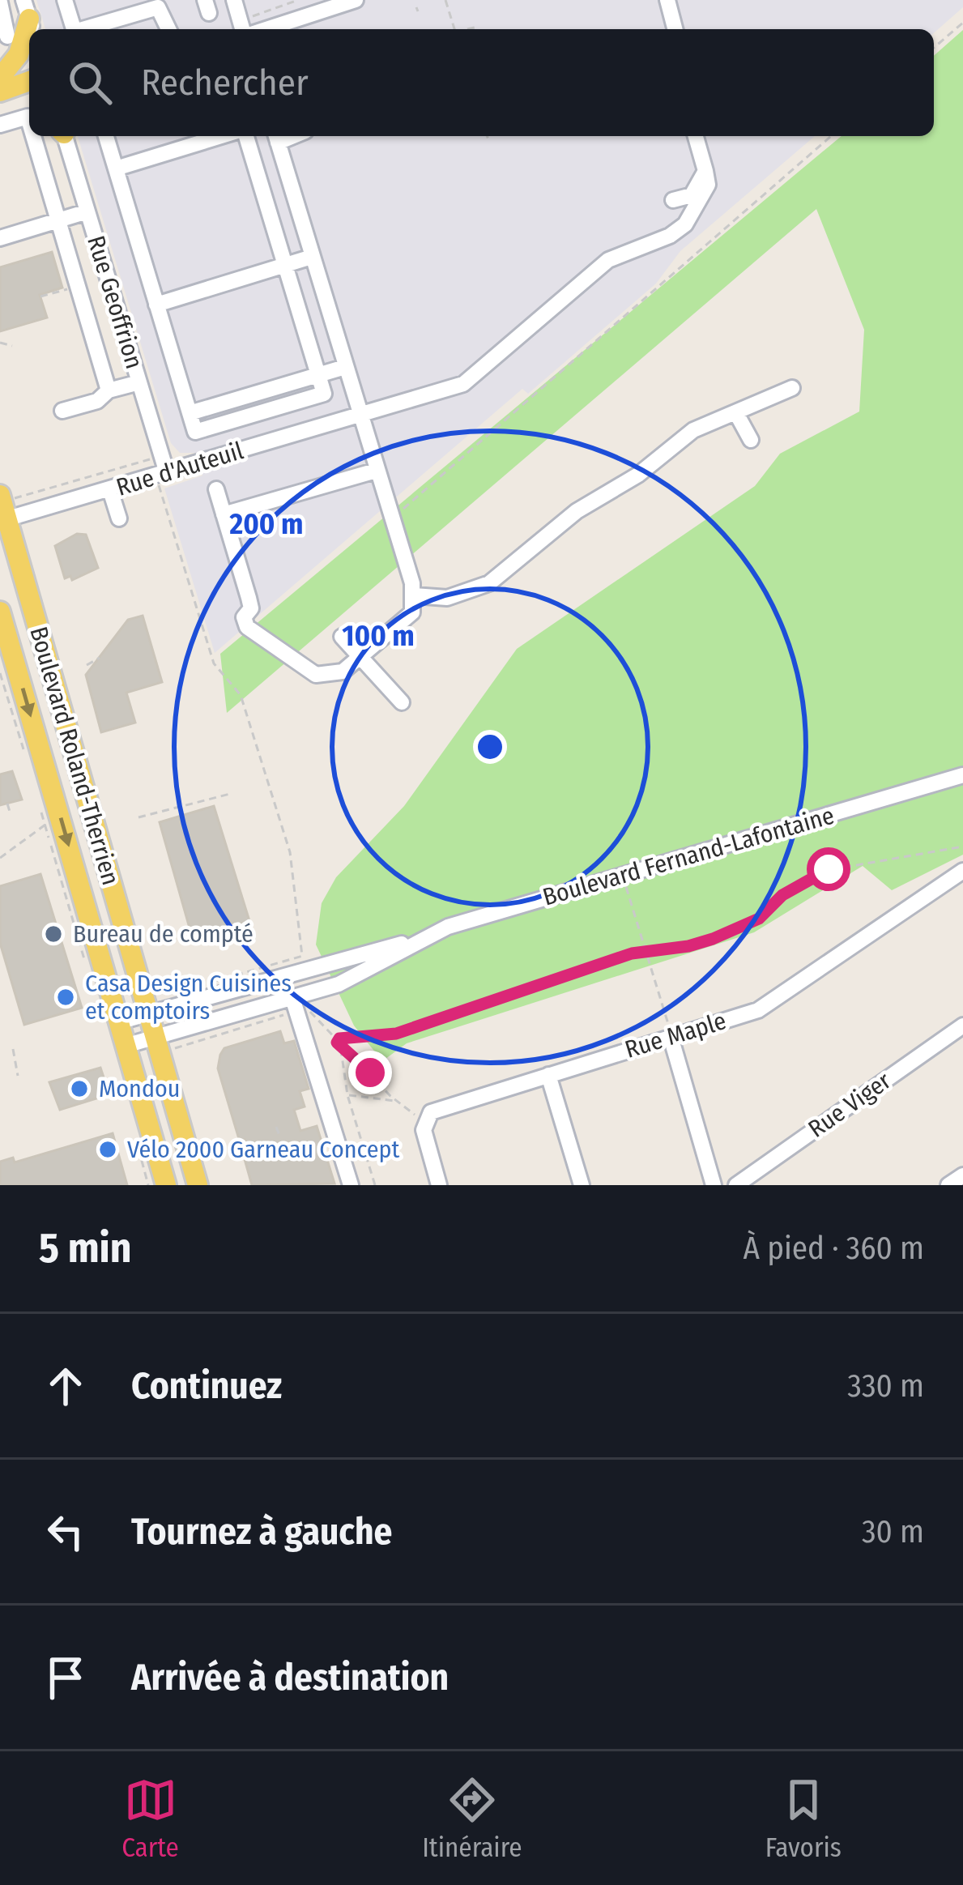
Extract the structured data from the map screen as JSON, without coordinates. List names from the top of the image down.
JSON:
{
  "streets": {
    "main road": ["Boulevard Roland-Therrien"],
    "street": [
      "Rue Geoffrion",
      "Rue d'Auteuil",
      "Boulevard Fernand-Lafontaine",
      "Rue Maple",
      "Rue Viger"
    ]
  },
  "crossings": [
    ["Rue Geoffrion", "Rue d'Auteuil"],
    ["Rue d'Auteuil", "Boulevard Roland-Therrien"],
    ["Boulevard Roland-Therrien", "Boulevard Fernand-Lafontaine"]
  ],
  "places": [
    "Bureau de compté",
    "Casa Design Cuisines et comptoirs",
    "Mondou",
    "Vélo 2000 Garneau Concept"
  ],
  "page": {
    "search": "Rechercher",
    "heading": ["5 min", "À pied · 360 m"],
    "list": [
      ["Continuez", "330 m"],
      ["Tournez à gauche", "30 m"],
      "Arrivée à destination"
    ],
    "nav": ["Carte", "Itinéraire", "Favoris"]
  },
  "rings": ["200 m", "100 m"]
}
